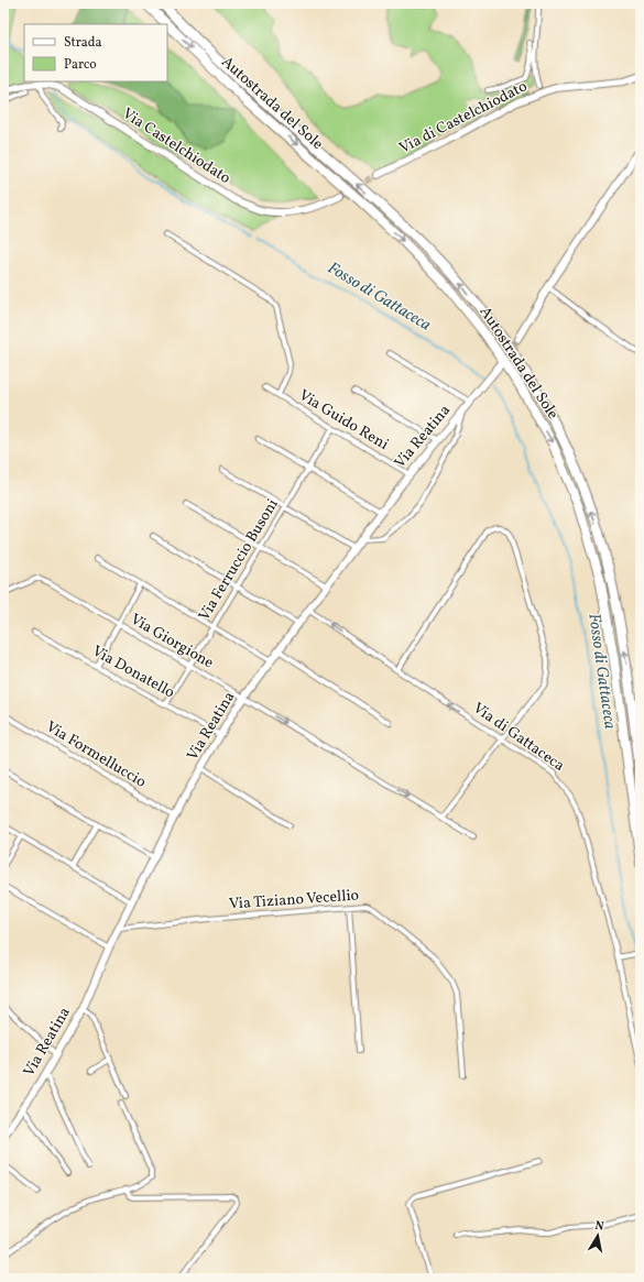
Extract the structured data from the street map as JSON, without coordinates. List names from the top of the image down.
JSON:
{
  "streets": {
    "highway": ["Autostrada del Sole"],
    "street": [
      "Via di Castelchiodato",
      "Via Castelchiodato",
      "Via Guido Reni",
      "Via Reatina",
      "Via Ferruccio Busoni",
      "Via Giorgione",
      "Via Donatello",
      "Via di Gattaceca",
      "Via Formelluccio",
      "Via Tiziano Vecellio"
    ]
  },
  "crossings": [
    ["Via Guido Reni", "Via Reatina"],
    ["Via Guido Reni", "Via Ferruccio Busoni"],
    ["Via Reatina", "Via Giorgione"],
    ["Via Reatina", "Via Donatello"],
    ["Via Reatina", "Via di Gattaceca"],
    ["Via Reatina", "Via Formelluccio"],
    ["Via Reatina", "Via Tiziano Vecellio"],
    ["Via Ferruccio Busoni", "Via Giorgione"],
    ["Via Ferruccio Busoni", "Via Donatello"]
  ],
  "one_way": ["Via Giorgione", "Via di Gattaceca"],
  "water": ["Fosso di Gattaceca"],
  "legend": ["Strada", "Parco"],
  "north": "top"
}
